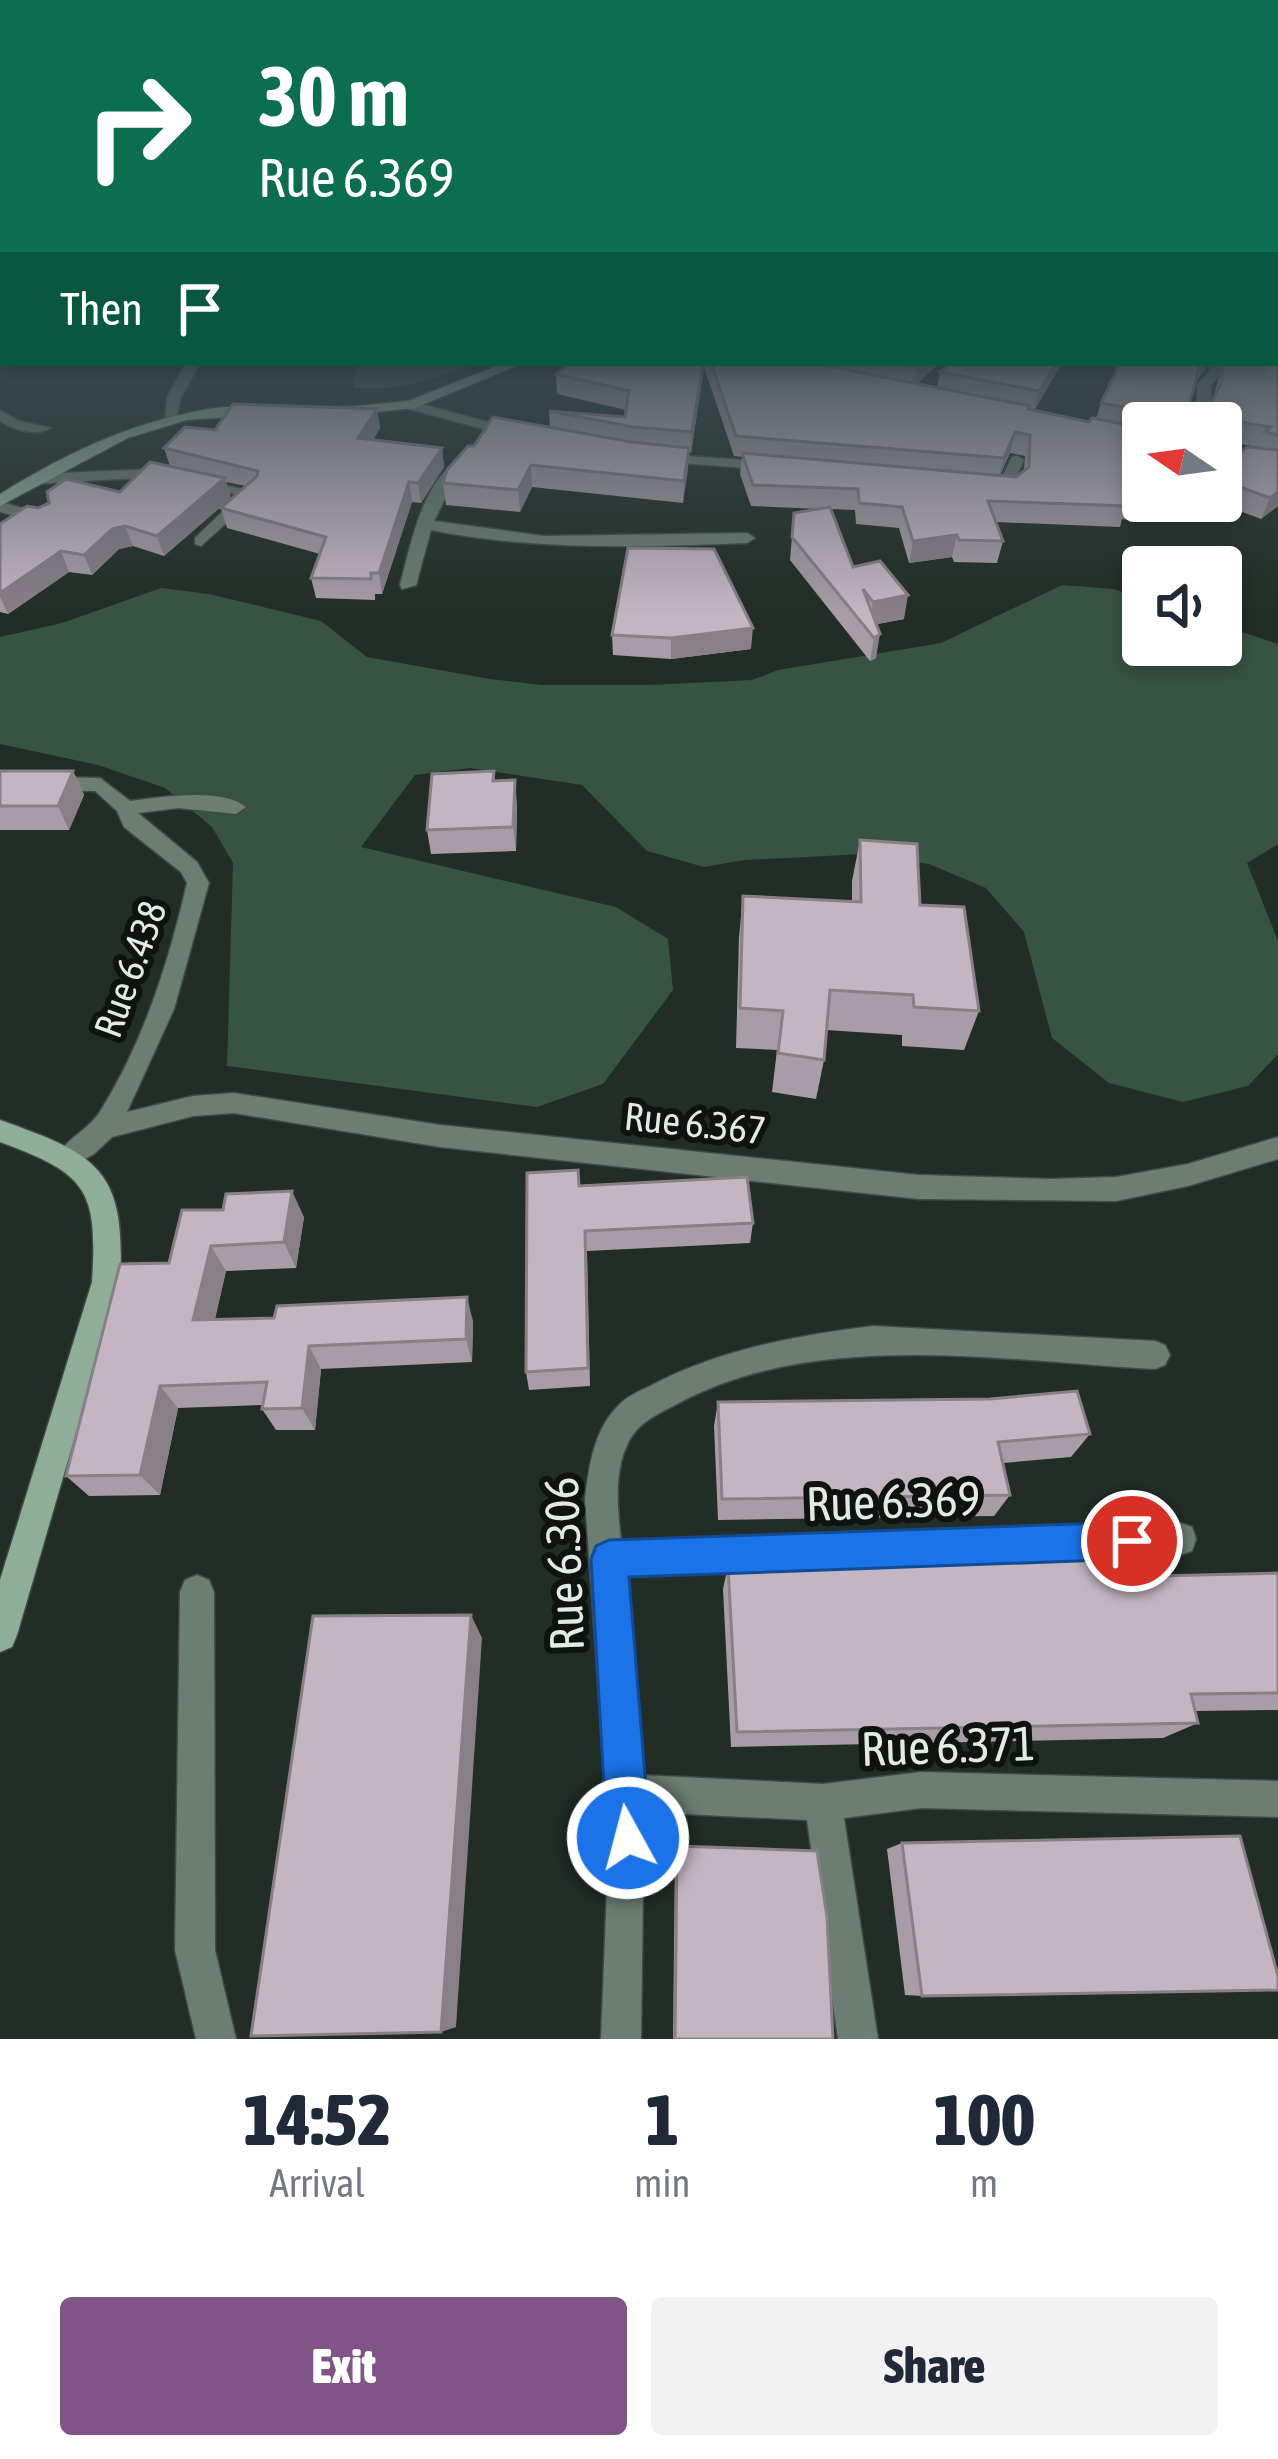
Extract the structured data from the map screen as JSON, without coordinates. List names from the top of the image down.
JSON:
{
  "streets": {
    "street": [
      "Rue 6.438",
      "Rue 6.367",
      "Rue 6.369",
      "Rue 6.306",
      "Rue 6.371"
    ]
  },
  "crossings": [
    ["Rue 6.438", "Rue 6.367"],
    ["Rue 6.369", "Rue 6.306"],
    ["Rue 6.306", "Rue 6.371"]
  ],
  "north": "left",
  "page": {
    "turn": ["30 m", "Rue 6.369"],
    "then": "Then",
    "eta": [
      "14:52",
      "Arrival",
      "1",
      "min",
      "100",
      "m"
    ],
    "buttons": ["Exit", "Share"]
  }
}
